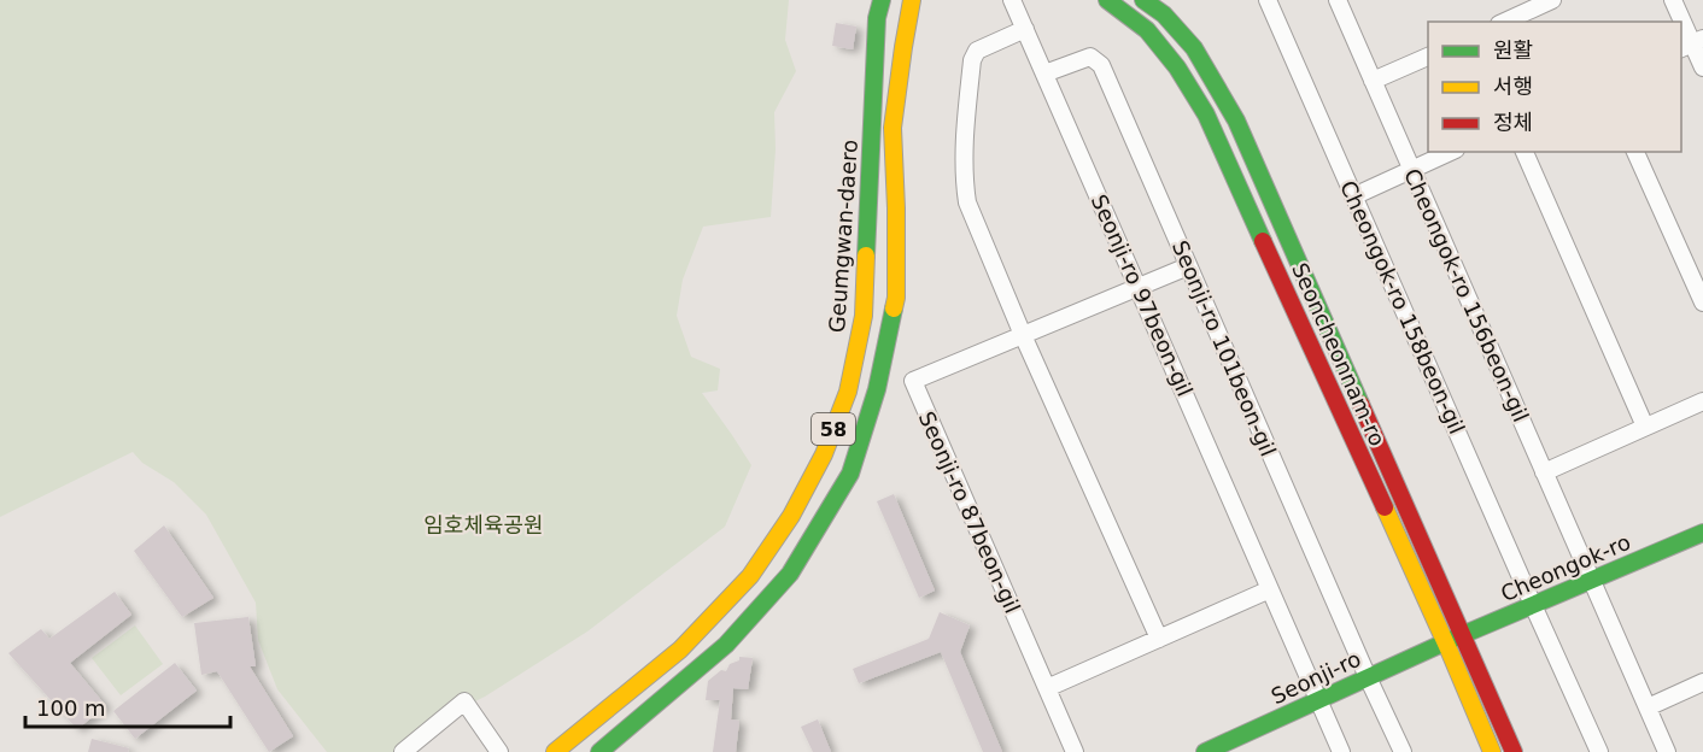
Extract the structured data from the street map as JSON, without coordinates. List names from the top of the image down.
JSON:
{
  "streets": {
    "main road": [
      "Geumgwan-daero",
      "Seoncheonnam-ro",
      "58",
      "Cheongok-ro",
      "Seonji-ro"
    ],
    "street": [
      "Seonji-ro 97beon-gil",
      "Cheongok-ro 156beon-gil",
      "Cheongok-ro 158beon-gil",
      "Seonji-ro 101beon-gil",
      "Seonji-ro 87beon-gil"
    ]
  },
  "crossings": [
    ["Seonji-ro 97beon-gil", "Seonji-ro 101beon-gil"],
    ["Seonji-ro 97beon-gil", "Seonji-ro 87beon-gil"],
    ["Seonji-ro 97beon-gil", "Seonji-ro"],
    ["Cheongok-ro 156beon-gil", "Cheongok-ro"],
    ["Cheongok-ro 158beon-gil", "Cheongok-ro"],
    ["Seonji-ro 101beon-gil", "Seonji-ro 87beon-gil"],
    ["Seonji-ro 101beon-gil", "Seonji-ro"],
    ["Seoncheonnam-ro", "Cheongok-ro"],
    ["Seoncheonnam-ro", "Seonji-ro"],
    ["Cheongok-ro", "Seonji-ro"]
  ],
  "parks": ["임호체육공원"],
  "legend": ["원활", "서행", "정체"],
  "scale_bar": "100 m"
}
